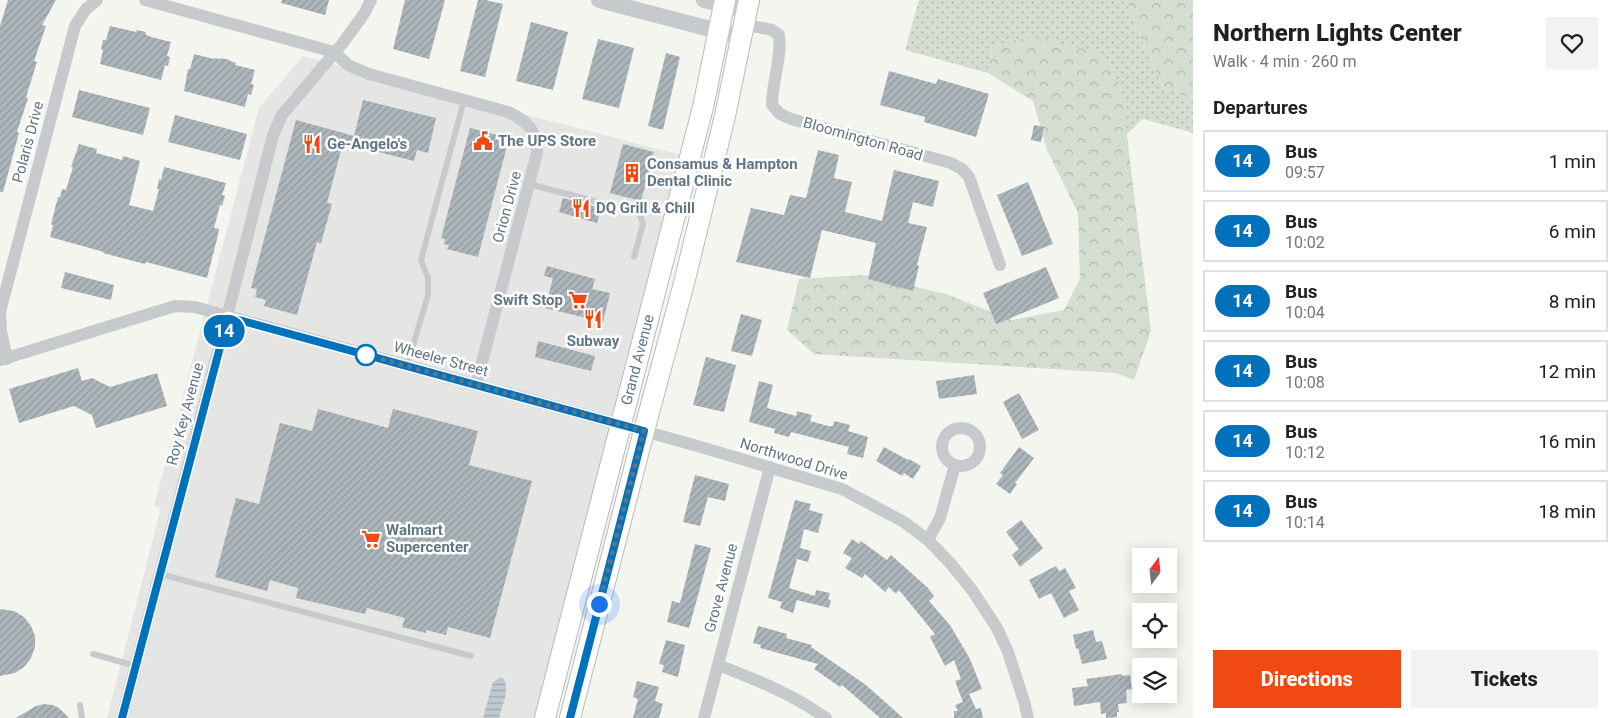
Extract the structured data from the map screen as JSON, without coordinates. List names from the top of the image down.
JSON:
{
  "streets": {
    "main road": ["Grand Avenue"],
    "street": [
      "Bloomington Road",
      "Polaris Drive",
      "Orion Drive",
      "Wheeler Street",
      "Roy Key Avenue",
      "Northwood Drive",
      "Grove Avenue"
    ]
  },
  "crossings": [
    ["Bloomington Road", "Grand Avenue"],
    ["Polaris Drive", "Wheeler Street"],
    ["Orion Drive", "Wheeler Street"],
    ["Orion Drive", "Roy Key Avenue"],
    ["Wheeler Street", "Grand Avenue"],
    ["Wheeler Street", "Roy Key Avenue"],
    ["Wheeler Street", "Northwood Drive"],
    ["Grand Avenue", "Northwood Drive"],
    ["Northwood Drive", "Grove Avenue"]
  ],
  "places": {
    "public building": ["The UPS Store"],
    "restaurant": ["Ge-Angelo's", "DQ Grill & Chill", "Subway"],
    "building": ["Consamus & Hampton Dental Clinic"],
    "supermarket": ["Swift Stop", "Walmart Supercenter"]
  },
  "lines": ["bus line 14"],
  "north": "top",
  "page": {
    "on_map": "14",
    "heading": [
      ["Northern Lights Center", "Walk · 4 min · 260 m"],
      "Departures"
    ],
    "list": [
      {
        "mark": "14",
        "name": "Bus",
        "note": "09:57",
        "value": "1 min"
      },
      {
        "mark": "14",
        "name": "Bus",
        "note": "10:02",
        "value": "6 min"
      },
      {
        "mark": "14",
        "name": "Bus",
        "note": "10:04",
        "value": "8 min"
      },
      {
        "mark": "14",
        "name": "Bus",
        "note": "10:08",
        "value": "12 min"
      },
      {
        "mark": "14",
        "name": "Bus",
        "note": "10:12",
        "value": "16 min"
      },
      {
        "mark": "14",
        "name": "Bus",
        "note": "10:14",
        "value": "18 min"
      }
    ],
    "buttons": ["Directions", "Tickets"]
  }
}
